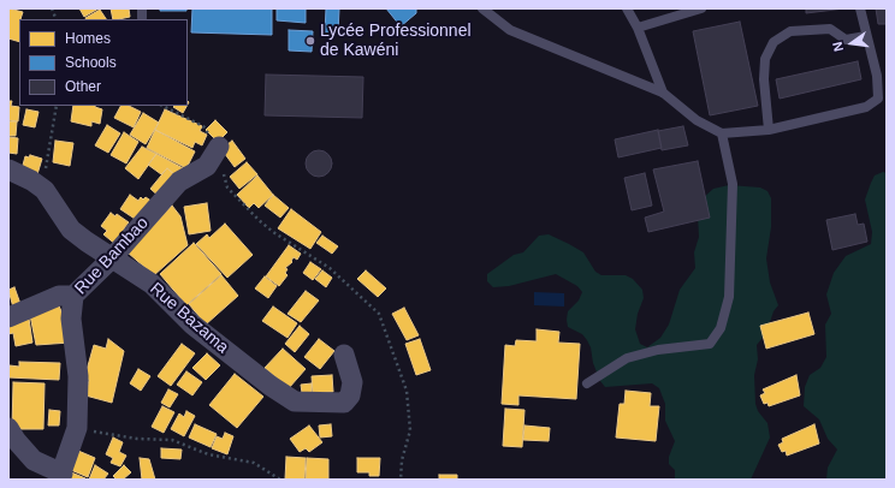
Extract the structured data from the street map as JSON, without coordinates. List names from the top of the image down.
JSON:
{
  "streets": {
    "street": ["Rue Bambao", "Rue Bazama"]
  },
  "crossings": [
    ["Rue Bambao", "Rue Bazama"]
  ],
  "places": ["Lycée Professionnel de Kawéni"],
  "legend": ["Homes", "Schools", "Other"],
  "north": "left"
}
